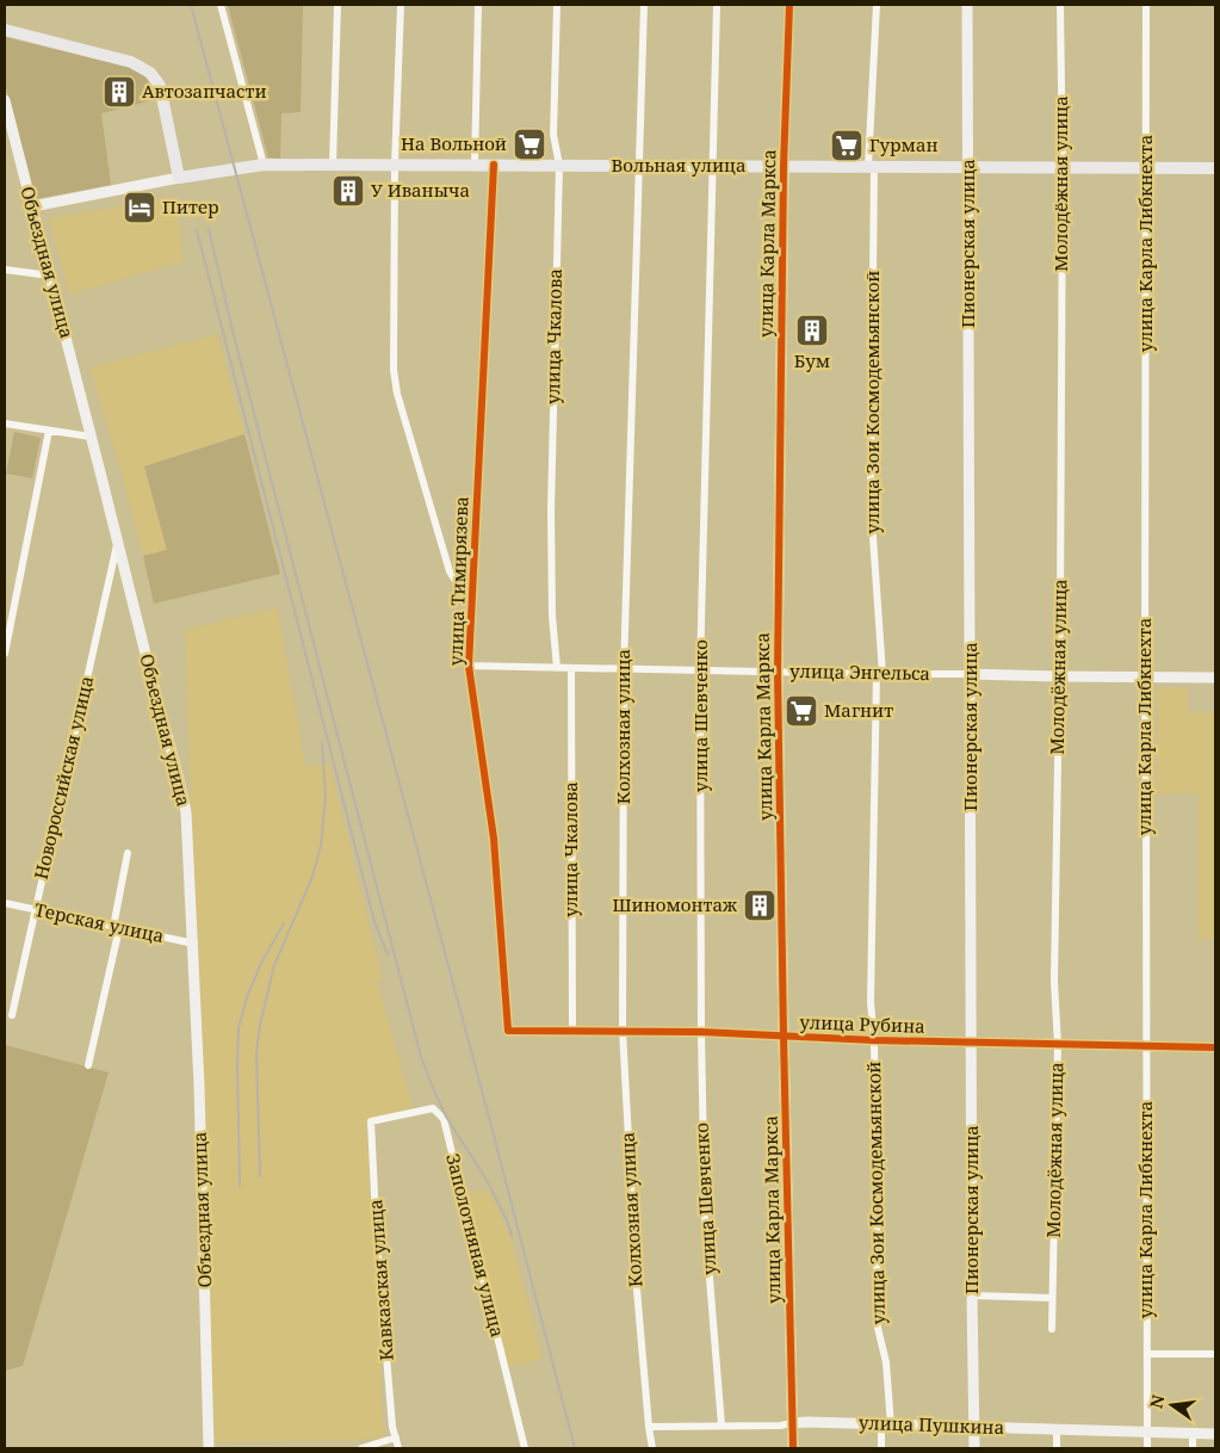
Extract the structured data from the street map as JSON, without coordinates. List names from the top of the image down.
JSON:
{
  "streets": {
    "main road": ["Вольная улица"],
    "street": [
      "Молодёжная улица",
      "улица Карла Маркса",
      "Пионерская улица",
      "улица Карла Либкнехта",
      "Объездная улица",
      "улица Чкалова",
      "улица Зои Космодемьянской",
      "улица Тимирязева",
      "улица Энгельса",
      "улица Шевченко",
      "Колхозная улица",
      "Новороссийская улица",
      "Терская улица",
      "улица Рубина",
      "Заполотняная улица",
      "Кавказская улица",
      "улица Пушкина"
    ]
  },
  "crossings": [
    ["Вольная улица", "Молодёжная улица"],
    ["Вольная улица", "улица Карла Маркса"],
    ["Вольная улица", "Пионерская улица"],
    ["Вольная улица", "улица Карла Либкнехта"],
    ["Вольная улица", "Объездная улица"],
    ["Вольная улица", "улица Чкалова"],
    ["Вольная улица", "улица Зои Космодемьянской"],
    ["Вольная улица", "улица Тимирязева"],
    ["Вольная улица", "улица Шевченко"],
    ["Вольная улица", "Колхозная улица"],
    ["Молодёжная улица", "улица Энгельса"],
    ["Молодёжная улица", "улица Рубина"],
    ["улица Карла Маркса", "улица Энгельса"],
    ["улица Карла Маркса", "улица Рубина"],
    ["улица Карла Маркса", "улица Пушкина"],
    ["Пионерская улица", "улица Энгельса"],
    ["Пионерская улица", "улица Рубина"],
    ["Пионерская улица", "улица Пушкина"],
    ["улица Карла Либкнехта", "улица Энгельса"],
    ["улица Карла Либкнехта", "улица Рубина"],
    ["улица Карла Либкнехта", "улица Пушкина"],
    ["Объездная улица", "Новороссийская улица"],
    ["Объездная улица", "Терская улица"],
    ["улица Чкалова", "улица Энгельса"],
    ["улица Чкалова", "улица Рубина"],
    ["улица Зои Космодемьянской", "улица Энгельса"],
    ["улица Зои Космодемьянской", "улица Рубина"],
    ["улица Зои Космодемьянской", "улица Пушкина"],
    ["улица Тимирязева", "улица Энгельса"],
    ["улица Тимирязева", "улица Рубина"],
    ["улица Энгельса", "улица Шевченко"],
    ["улица Энгельса", "Колхозная улица"],
    ["улица Шевченко", "улица Рубина"],
    ["улица Шевченко", "улица Пушкина"],
    ["Колхозная улица", "улица Рубина"],
    ["Колхозная улица", "улица Пушкина"],
    ["Новороссийская улица", "Терская улица"],
    ["Заполотняная улица", "Кавказская улица"]
  ],
  "places": {
    "building": [
      "Автозапчасти",
      "У Иваныча",
      "Бум",
      "Шиномонтаж"
    ],
    "supermarket": ["На Вольной", "Гурман", "Магнит"],
    "hotel": ["Питер"]
  },
  "north": "left"
}
